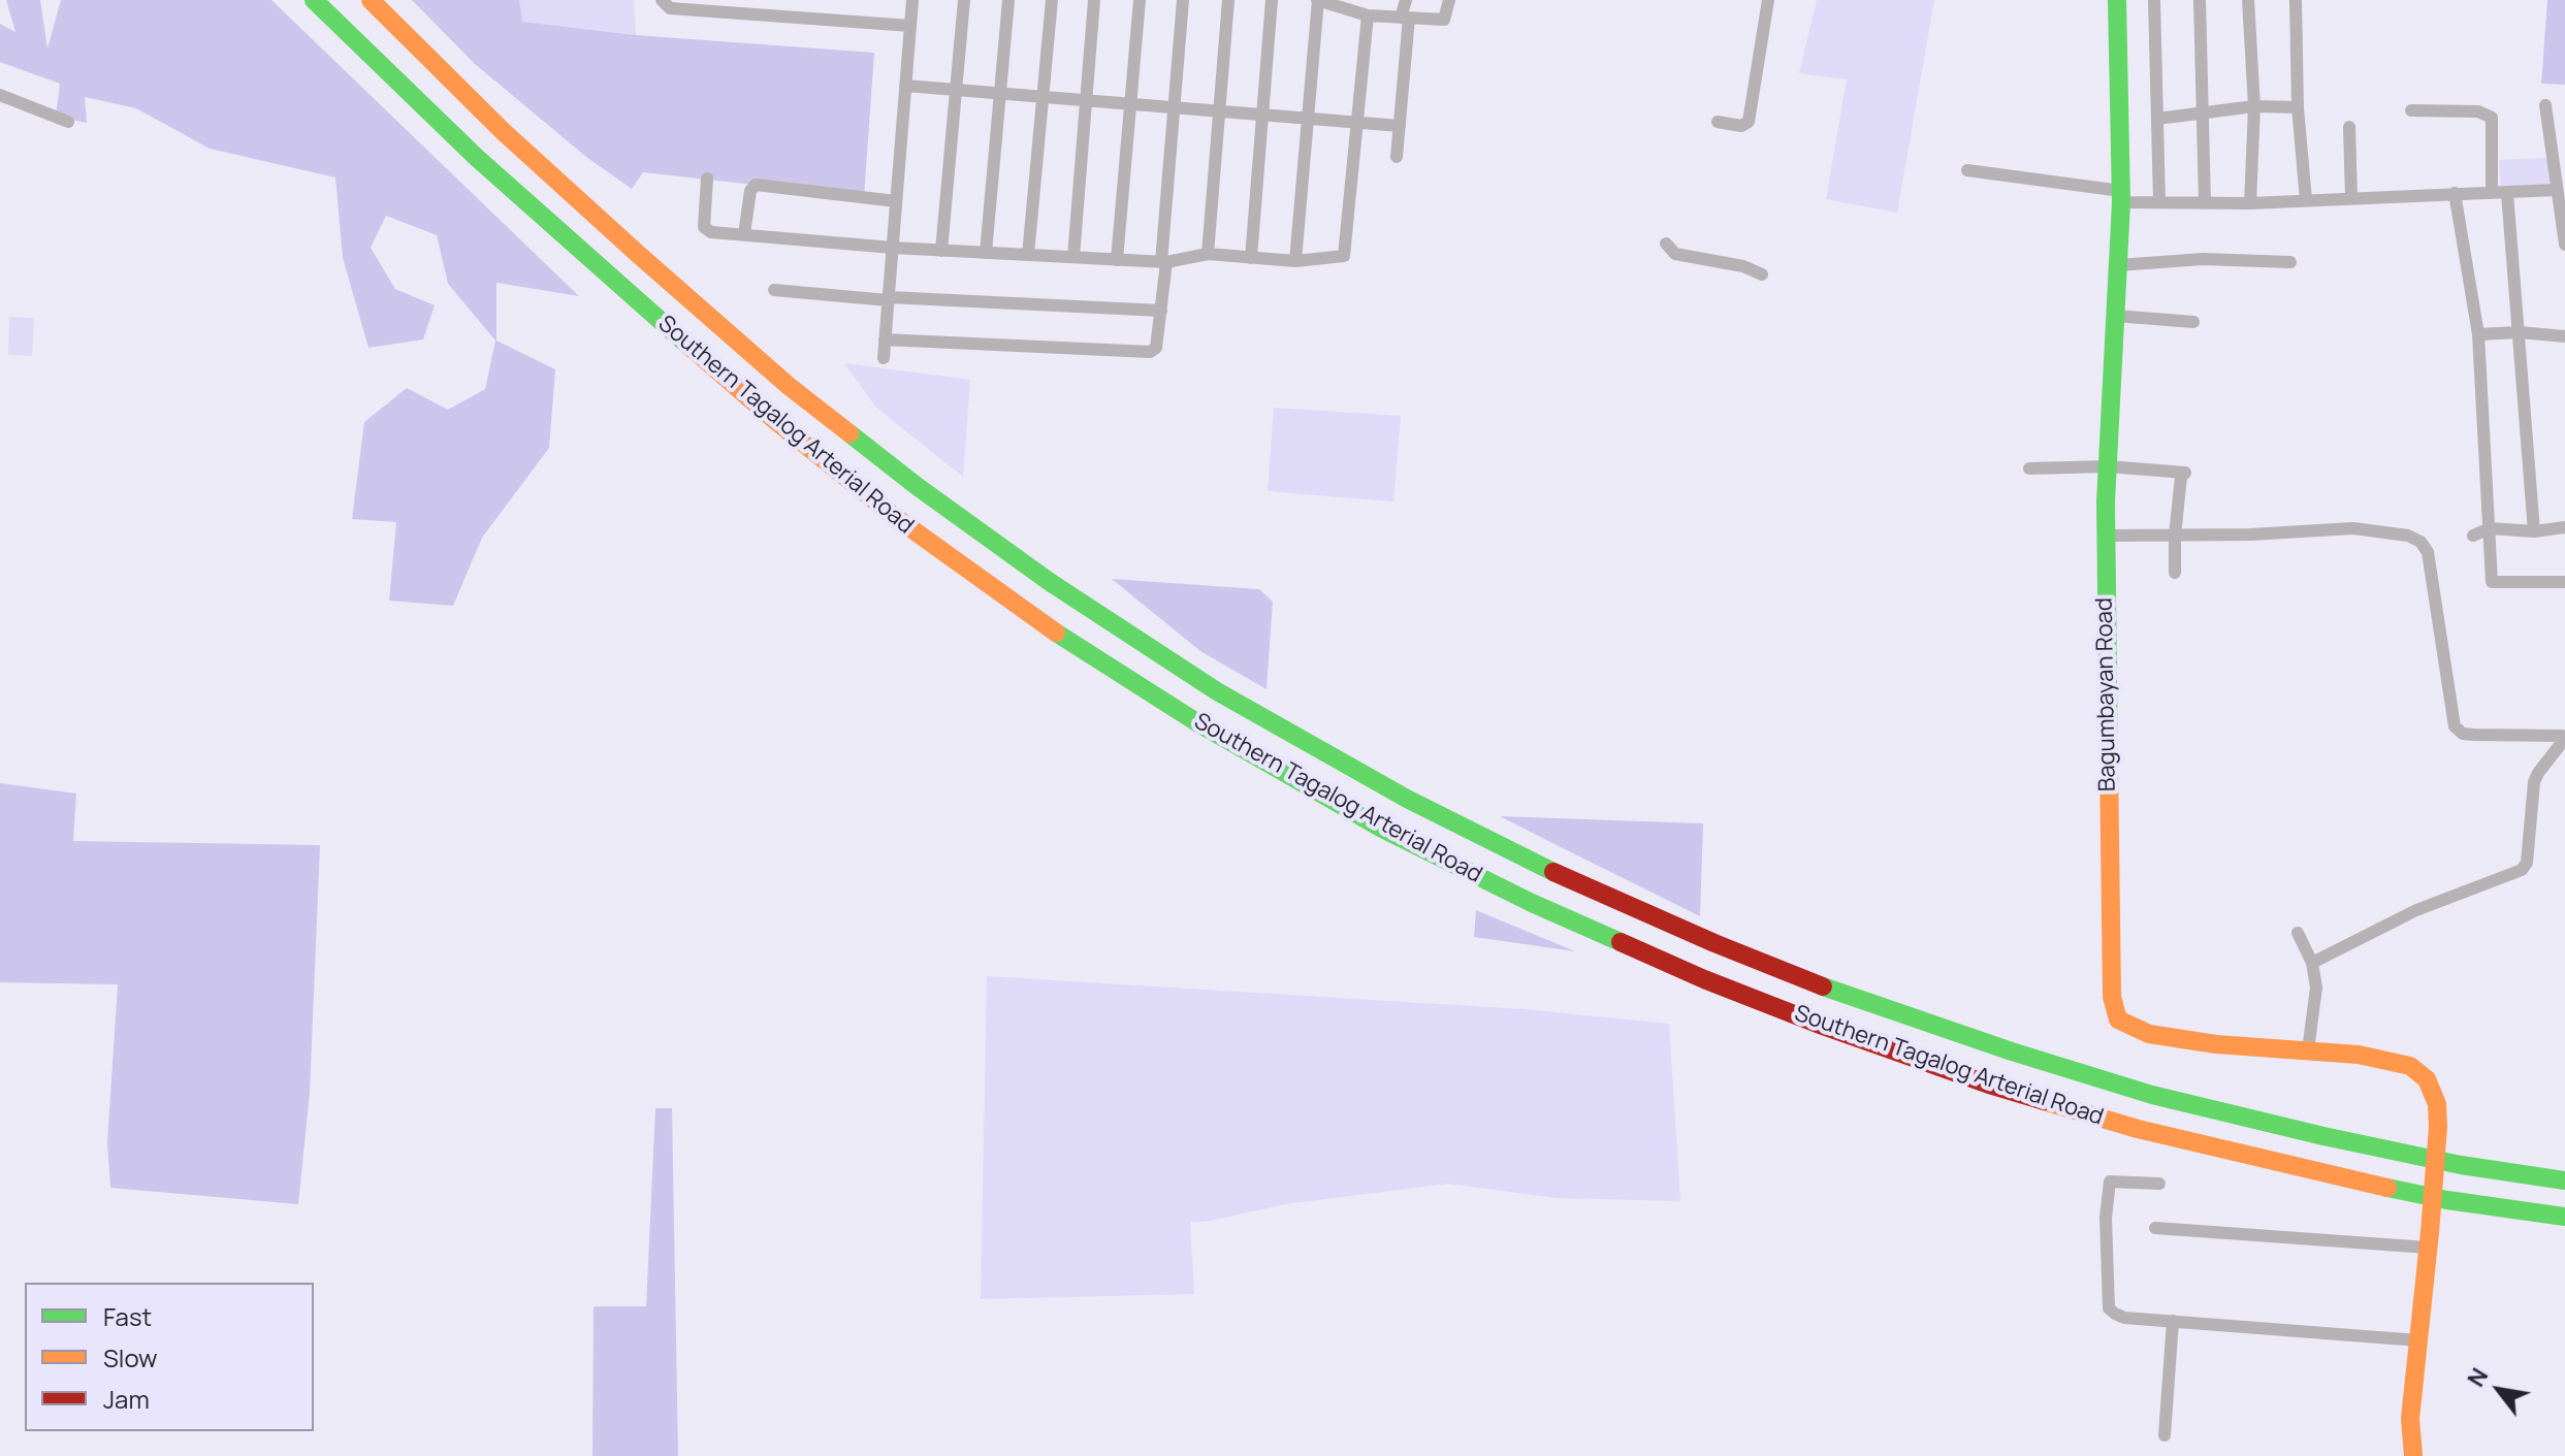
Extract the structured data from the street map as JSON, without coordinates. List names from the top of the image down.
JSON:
{
  "streets": {
    "main road": ["Southern Tagalog Arterial Road", "Bagumbayan Road"]
  },
  "legend": ["Fast", "Slow", "Jam"],
  "north": "top left"
}
